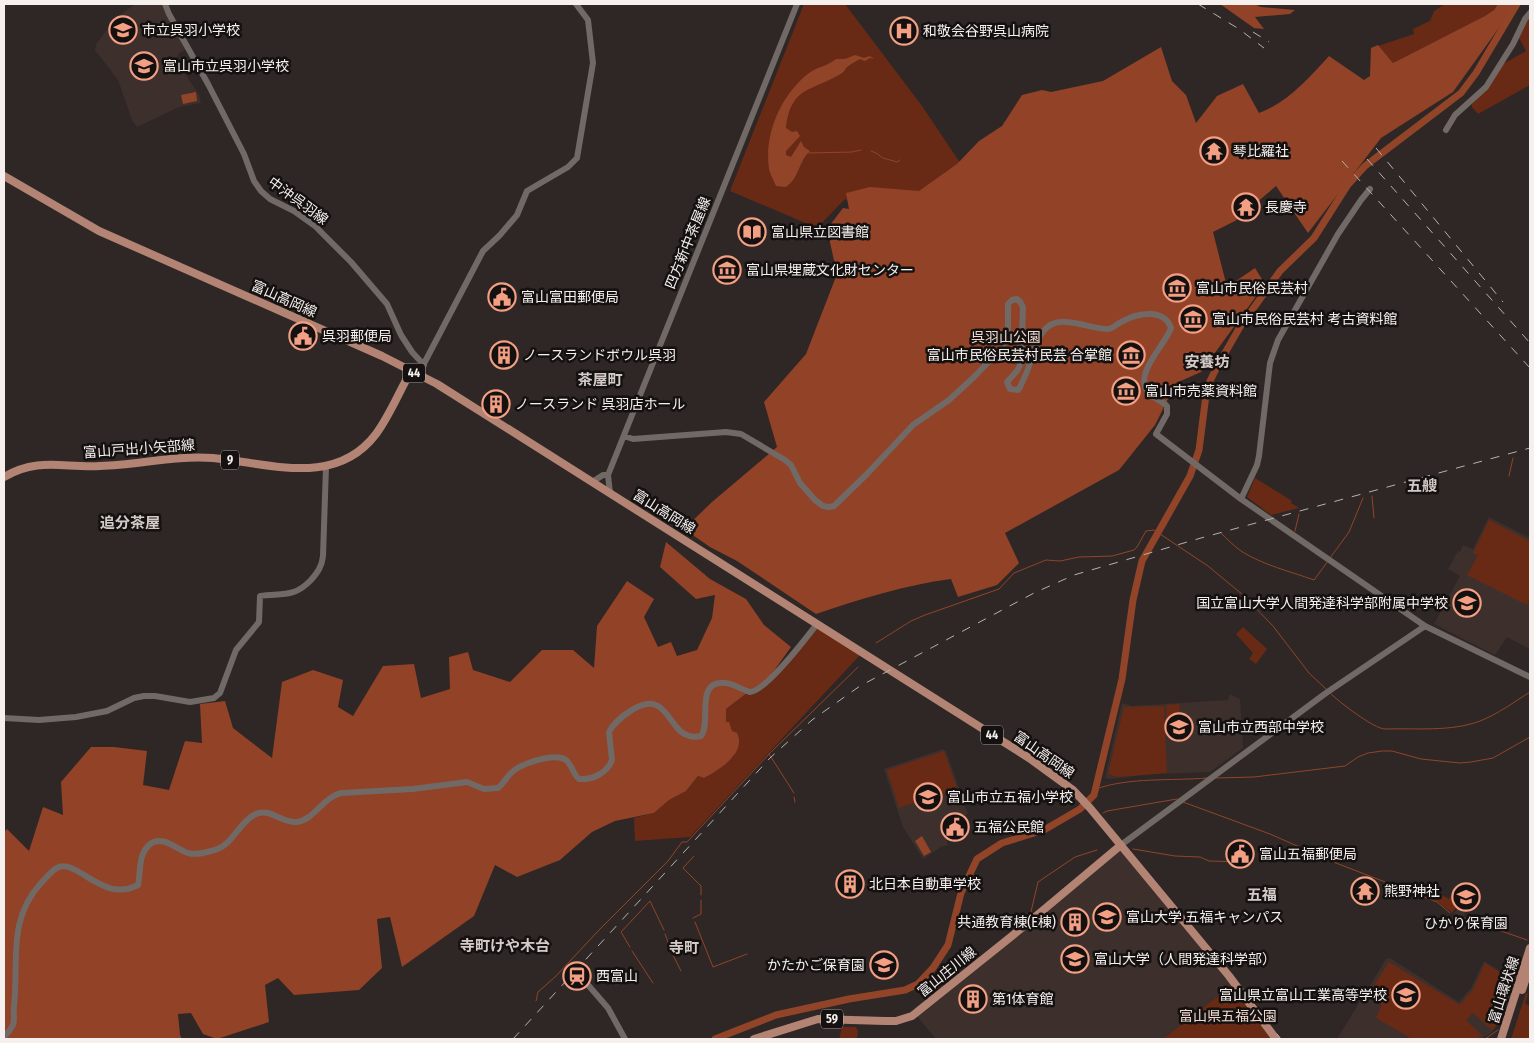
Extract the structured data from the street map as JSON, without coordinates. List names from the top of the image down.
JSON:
{
  "streets": {
    "main road": [
      "富山高岡線",
      "44",
      "富山戸出小矢部線",
      "9",
      "富山庄川線",
      "富山環状線",
      "59"
    ],
    "street": ["中沖呉羽線", "四方新中茶屋線"]
  },
  "crossings": [
    ["四方新中茶屋線", "富山高岡線"],
    ["富山高岡線", "44"],
    ["富山高岡線", "富山戸出小矢部線"],
    ["富山高岡線", "富山庄川線"]
  ],
  "districts": [
    "安養坊",
    "茶屋町",
    "五艘",
    "追分茶屋",
    "五福",
    "寺町けや木台",
    "寺町"
  ],
  "parks": ["呉羽山公園", "富山県五福公園"],
  "places": {
    "school or university": [
      "市立呉羽小学校",
      "富山市立呉羽小学校",
      "国立富山大学人間発達科学部附属中学校",
      "富山市立西部中学校",
      "富山市立五福小学校",
      "ひかり保育園",
      "富山大学 五福キャンパス",
      "富山大学（人間発達科学部）",
      "かたかご保育園",
      "富山県立富山工業高等学校"
    ],
    "hospital": ["和敬会谷野呉山病院"],
    "temple": ["琴比羅社", "長慶寺", "熊野神社"],
    "library": ["富山県立図書館"],
    "museum": [
      "富山県埋蔵文化財センター",
      "富山市民俗民芸村",
      "富山市民俗民芸村 考古資料館",
      "富山市民俗民芸村民芸 合掌館",
      "富山市売薬資料館"
    ],
    "public building": [
      "富山富田郵便局",
      "呉羽郵便局",
      "五福公民館",
      "富山五福郵便局"
    ],
    "building": [
      "ノースランドボウル呉羽",
      "ノースランド 呉羽店ホール",
      "北日本自動車学校",
      "共通教育棟(E棟)",
      "第1体育館"
    ],
    "station": ["西富山"]
  }
}
